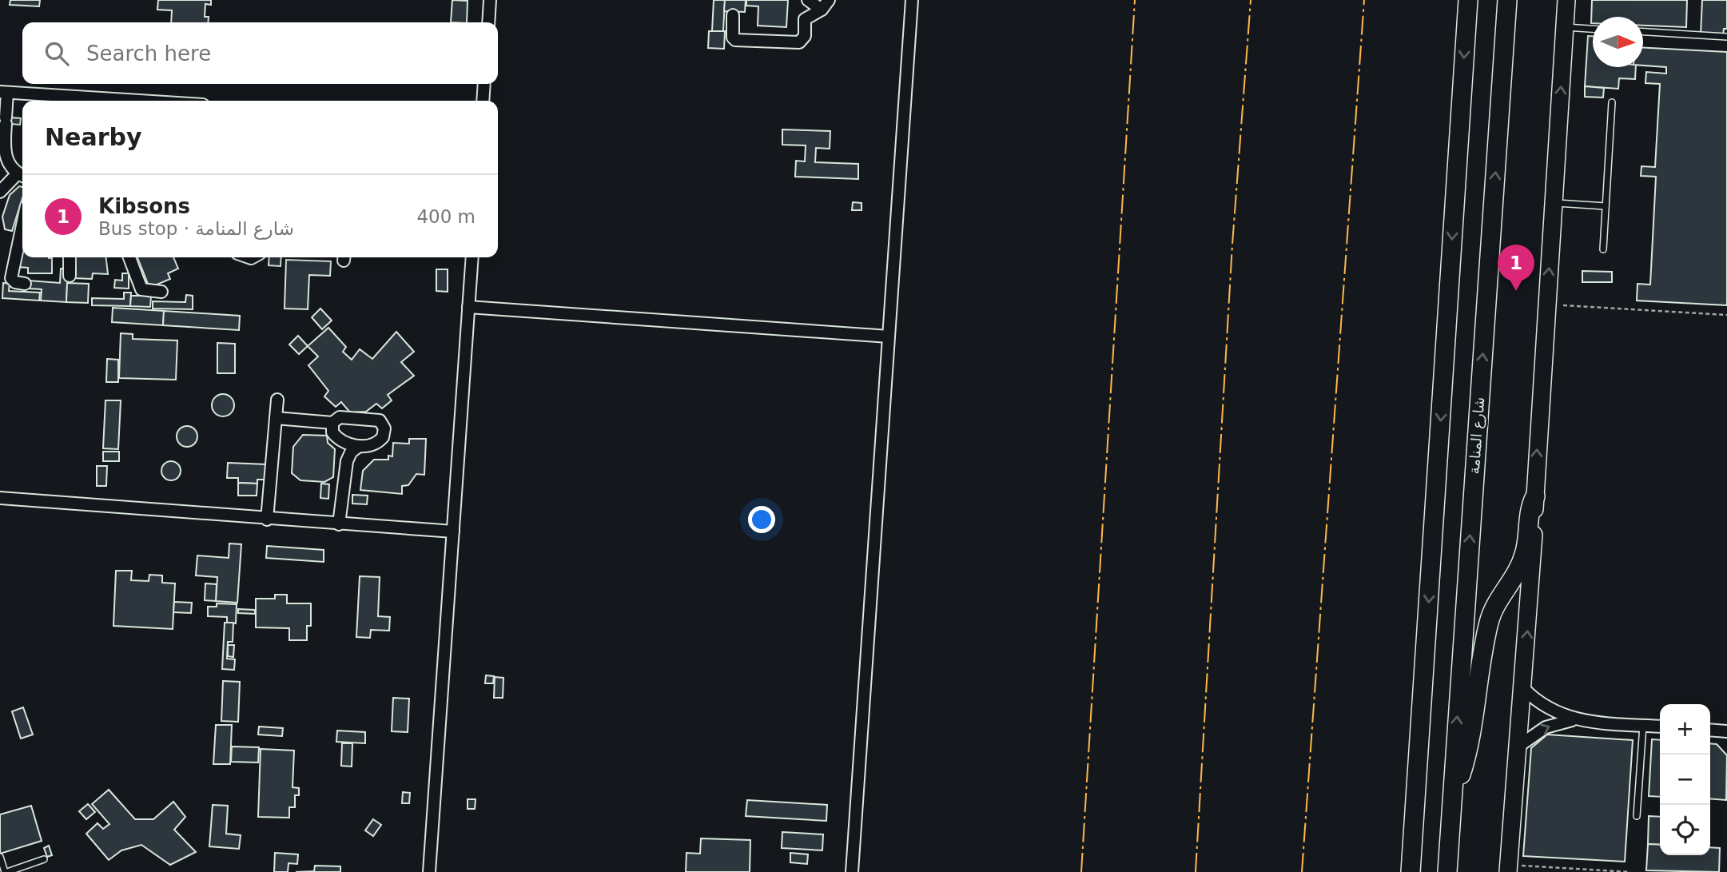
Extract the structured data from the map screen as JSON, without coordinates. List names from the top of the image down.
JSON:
{
  "streets": {
    "main road": ["شارع المنامة"]
  },
  "north": "right",
  "page": {
    "search": "Search here",
    "heading": "Nearby",
    "list": [
      {
        "mark": "1",
        "name": "Kibsons",
        "note": "Bus stop · شارع المنامة",
        "value": "400 m"
      }
    ],
    "pins": "1",
    "map_buttons": ["+", "−"]
  }
}
